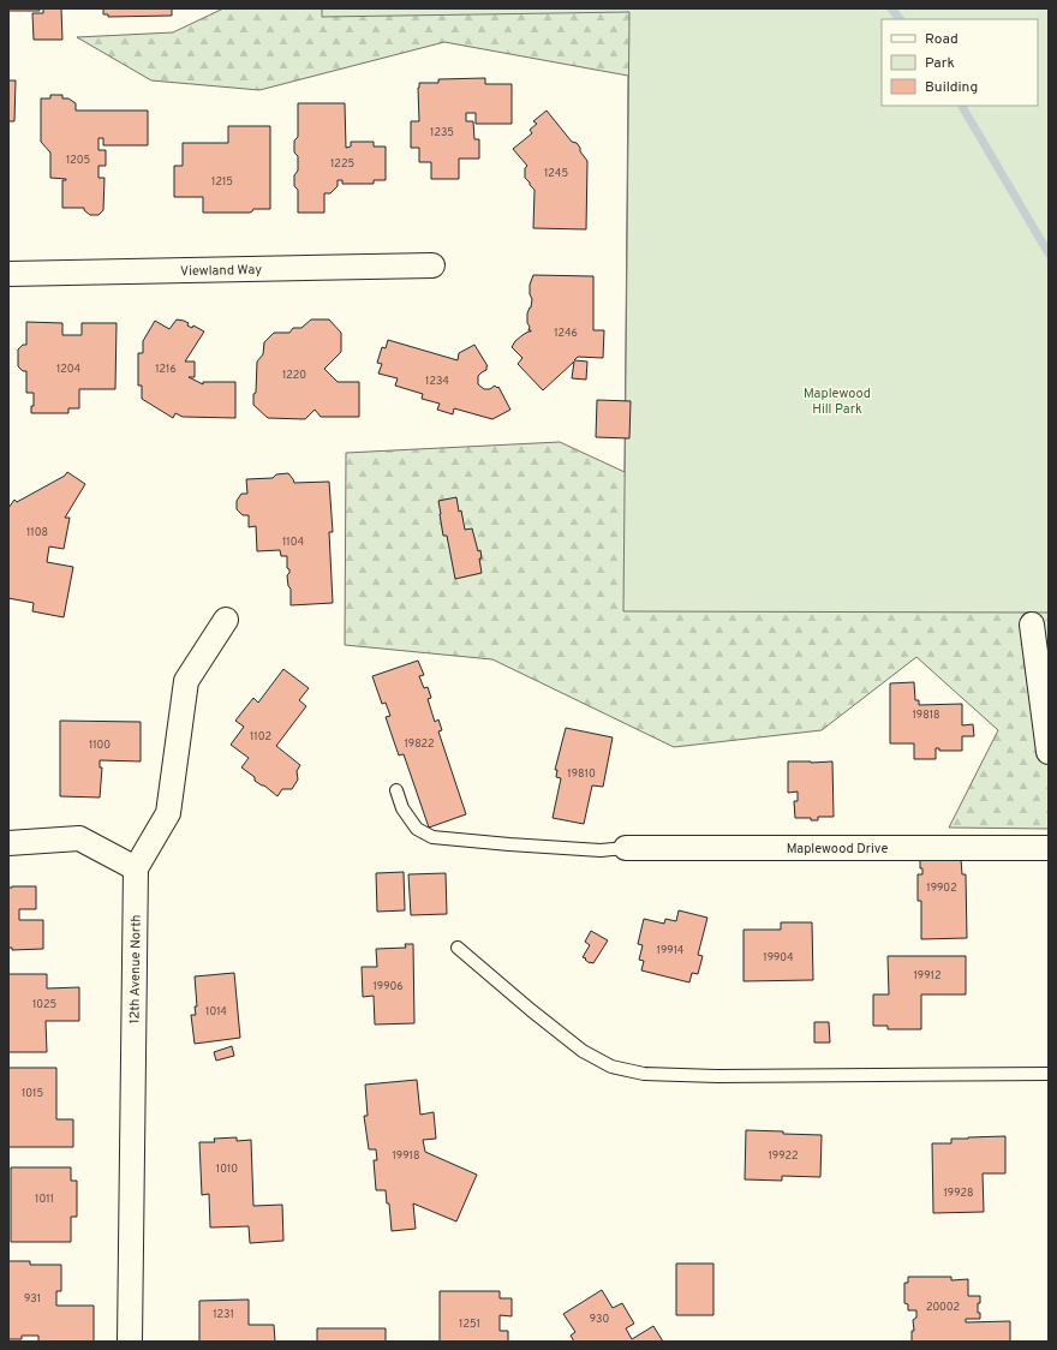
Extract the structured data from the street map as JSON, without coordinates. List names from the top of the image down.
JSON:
{
  "streets": {
    "street": ["Viewland Way", "Maplewood Drive", "12th Avenue North"]
  },
  "parks": ["Maplewood Hill Park"],
  "house_numbers": [
    "1235",
    "1205",
    "1225",
    "1245",
    "1215",
    "1246",
    "1204",
    "1216",
    "1220",
    "1234",
    "1108",
    "1104",
    "19818",
    "1102",
    "19822",
    "1100",
    "19810",
    "19902",
    "19914",
    "19904",
    "19912",
    "19906",
    "1025",
    "1014",
    "1015",
    "19918",
    "19922",
    "1010",
    "19928",
    "1011",
    "931",
    "20002",
    "1231",
    "930",
    "1251"
  ],
  "legend": ["Road", "Park", "Building"]
}
